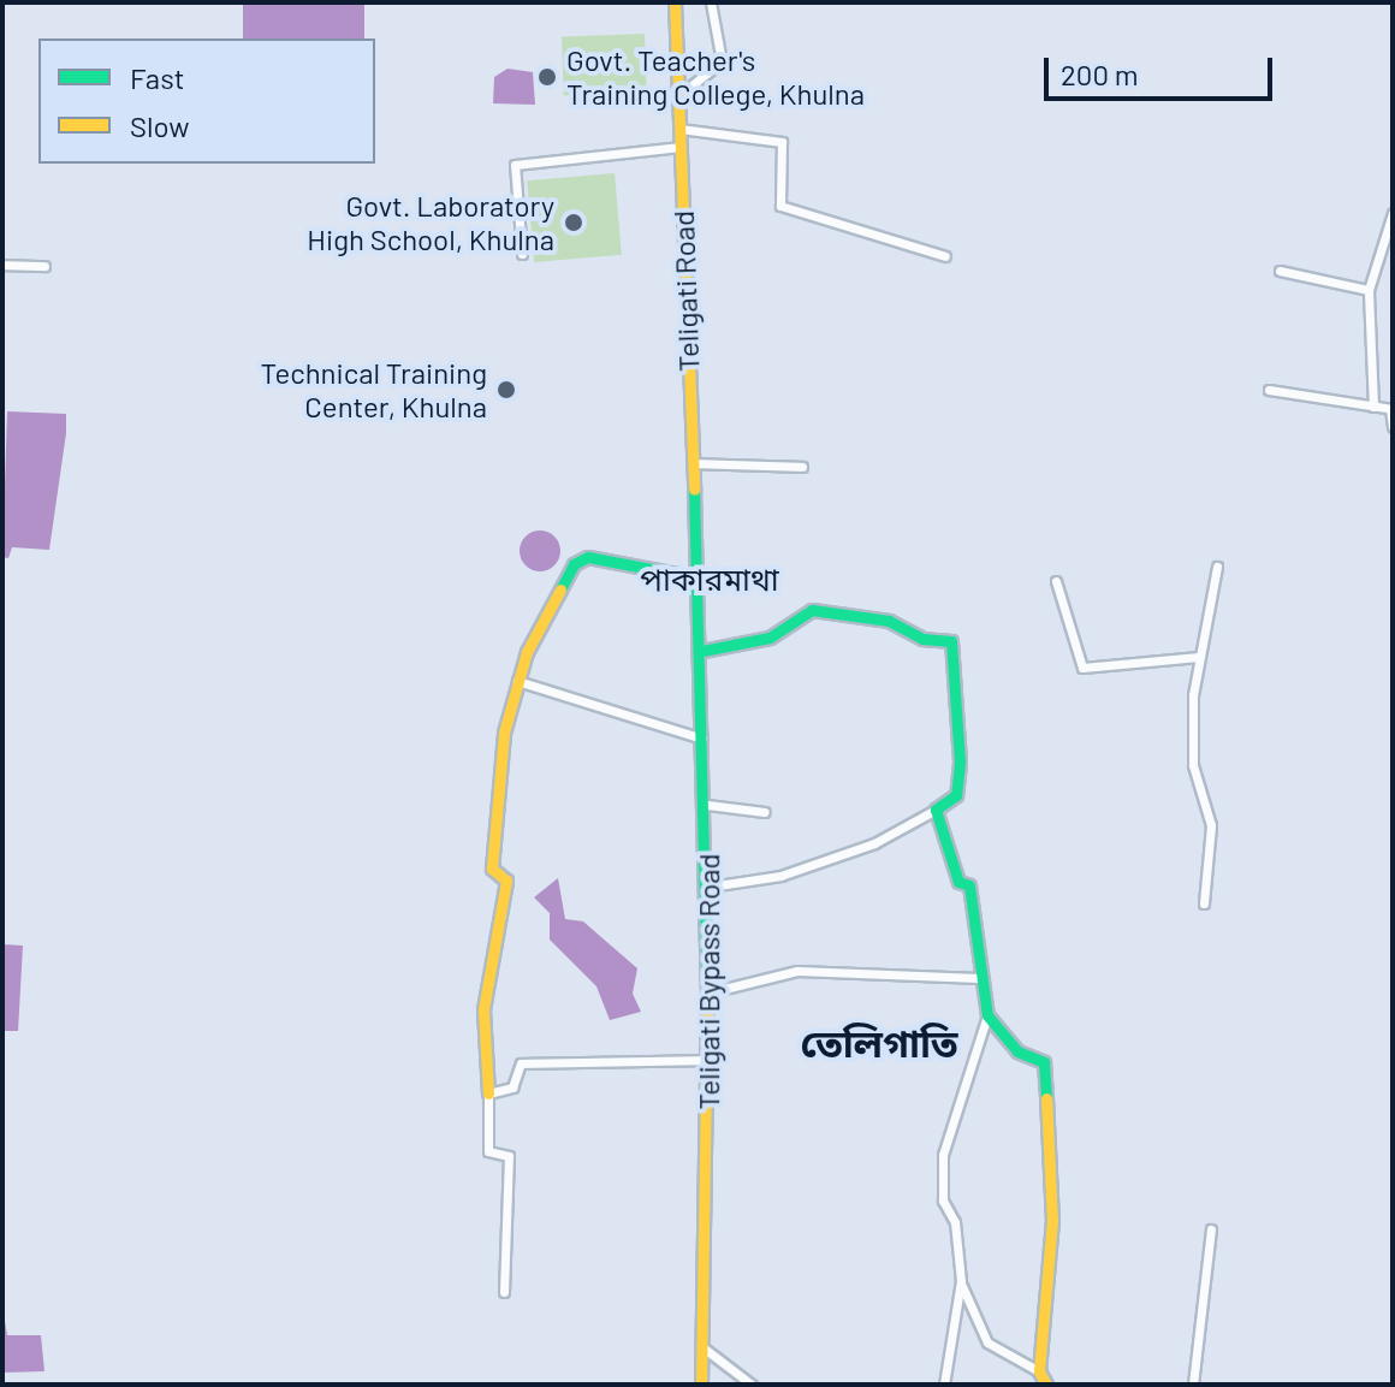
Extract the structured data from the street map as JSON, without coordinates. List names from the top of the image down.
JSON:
{
  "streets": {
    "street": ["Teligati Road", "Teligati Bypass Road"]
  },
  "crossings": [
    ["Teligati Road", "Teligati Bypass Road"]
  ],
  "districts": ["পাকারমাথা", "তেলিগাতি"],
  "places": ["Govt. Teacher's Training College, Khulna", "Govt. Laboratory High School, Khulna", "Technical Training Center, Khulna"],
  "legend": ["Fast", "Slow"],
  "scale_bar": "200 m"
}
